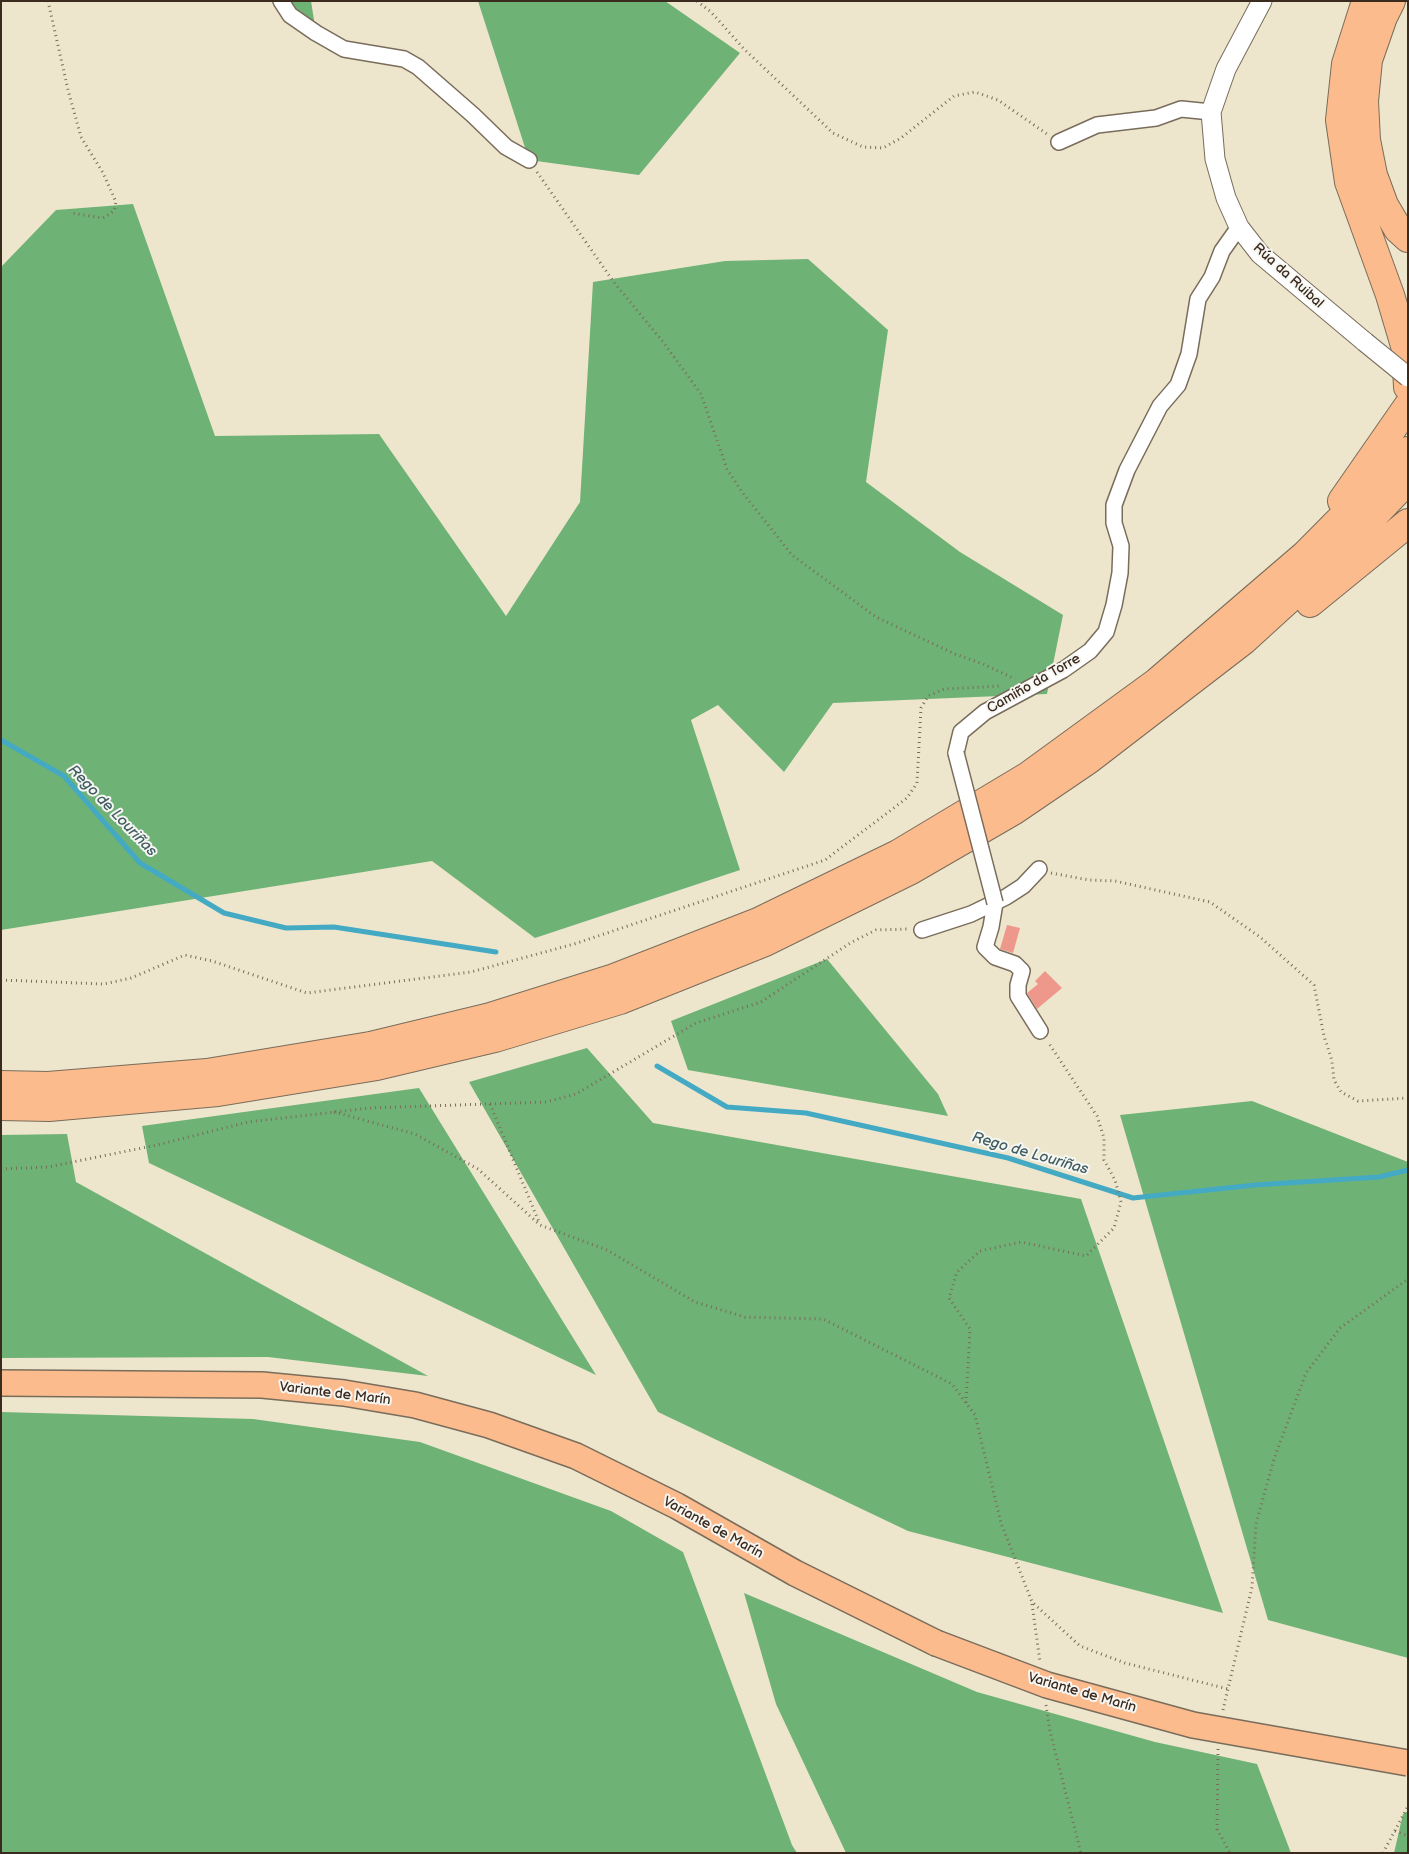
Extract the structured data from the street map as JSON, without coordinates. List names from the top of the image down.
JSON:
{
  "streets": {
    "highway": ["Variante de Marín"],
    "street": ["Rúa da Ruibal", "Camiño da Torre"]
  },
  "crossings": [
    ["Rúa da Ruibal", "Camiño da Torre"]
  ],
  "water": ["Rego de Louriñas"]
}
